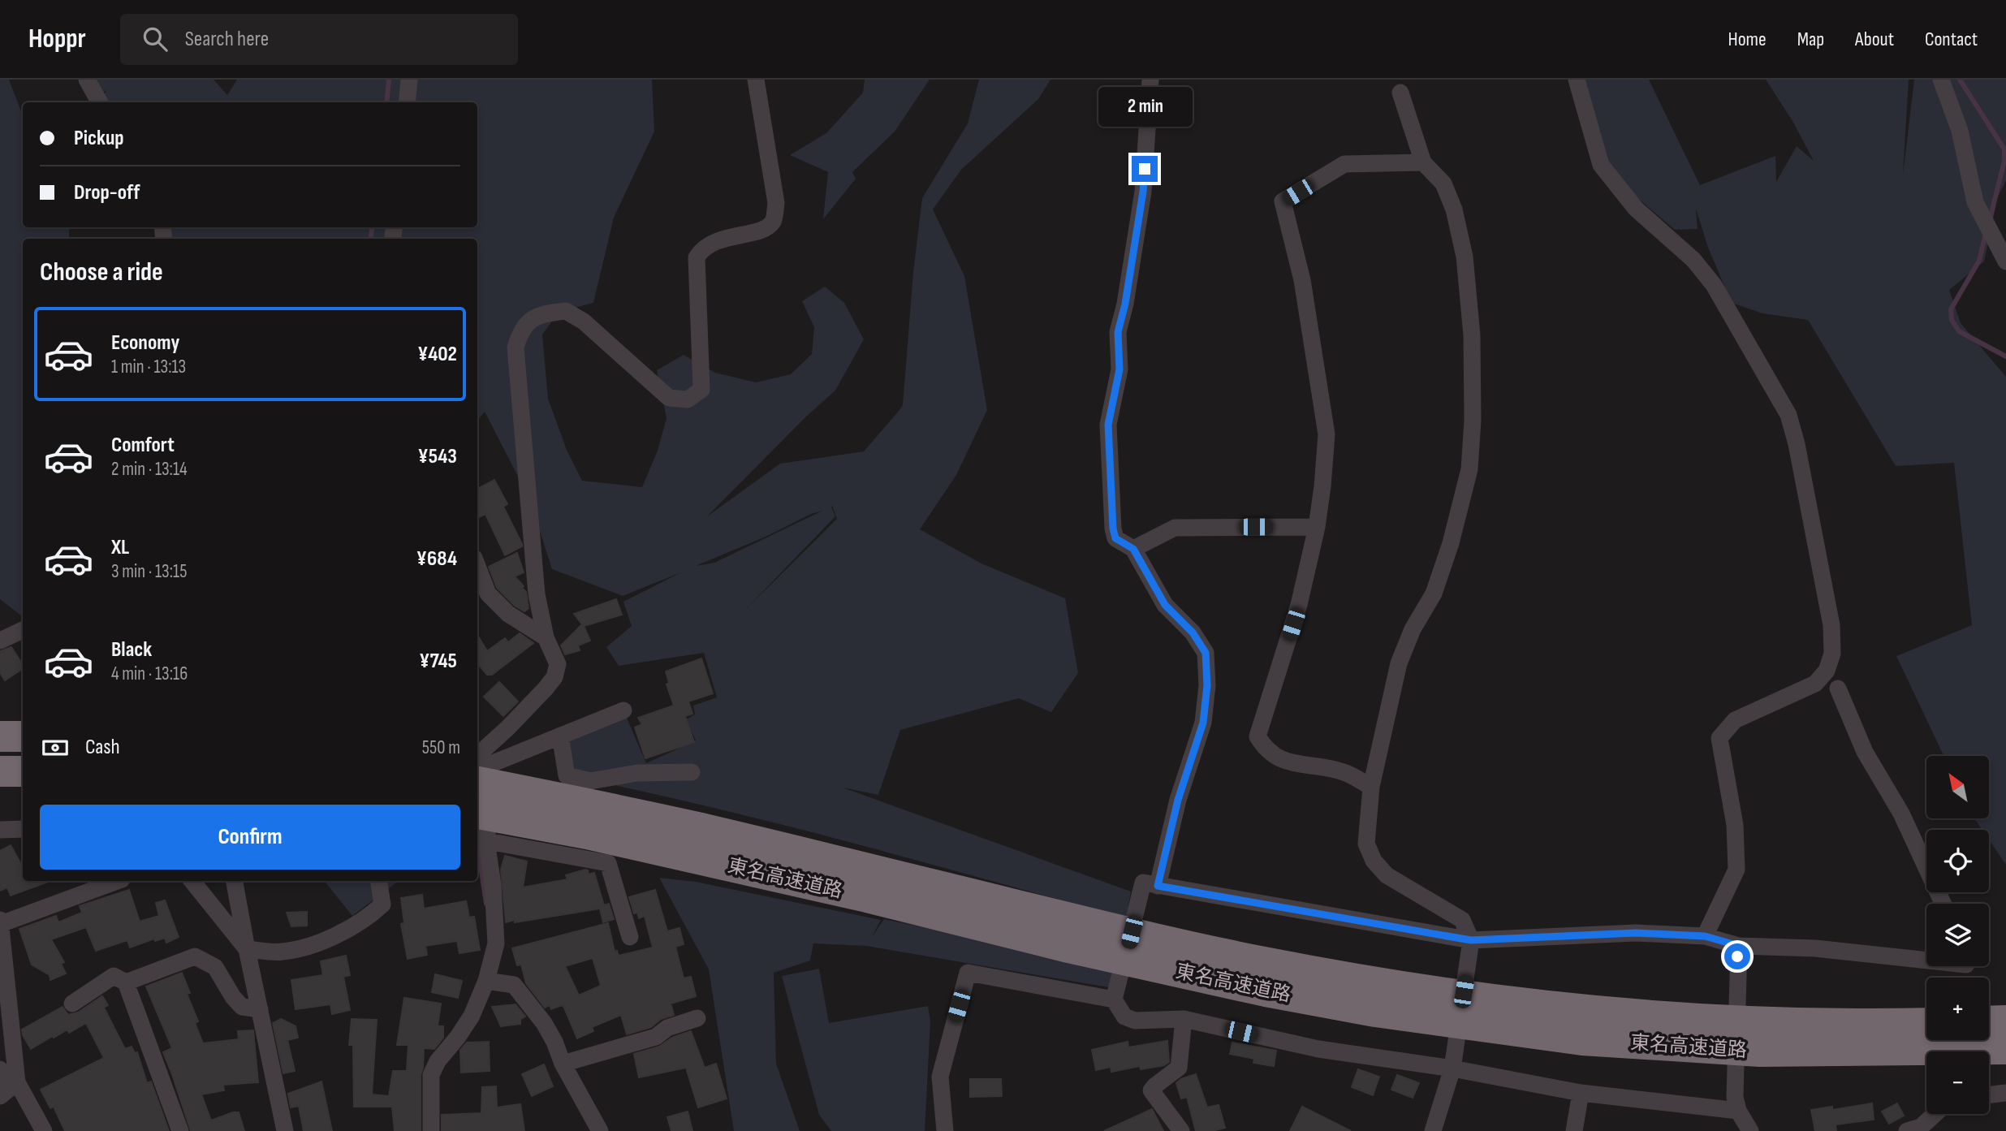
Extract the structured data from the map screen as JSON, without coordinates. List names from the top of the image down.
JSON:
{
  "streets": {
    "highway": ["東名高速道路"]
  },
  "north": "top left",
  "page": {
    "header": "Hoppr",
    "search": "Search here",
    "nav": [
      "Home",
      "Map",
      "About",
      "Contact"
    ],
    "bubble": "2 min",
    "banner": ["Pickup", "Drop-off"],
    "heading": "Choose a ride",
    "list": [
      {
        "name": "Economy",
        "note": "1 min · 13:13",
        "value": "¥402"
      },
      {
        "name": "Comfort",
        "note": "2 min · 13:14",
        "value": "¥543"
      },
      {
        "name": "XL",
        "note": "3 min · 13:15",
        "value": "¥684"
      },
      {
        "name": "Black",
        "note": "4 min · 13:16",
        "value": "¥745"
      }
    ],
    "pay": ["Cash", "550 m"],
    "map_buttons": ["+", "−"],
    "buttons": "Confirm"
  }
}
